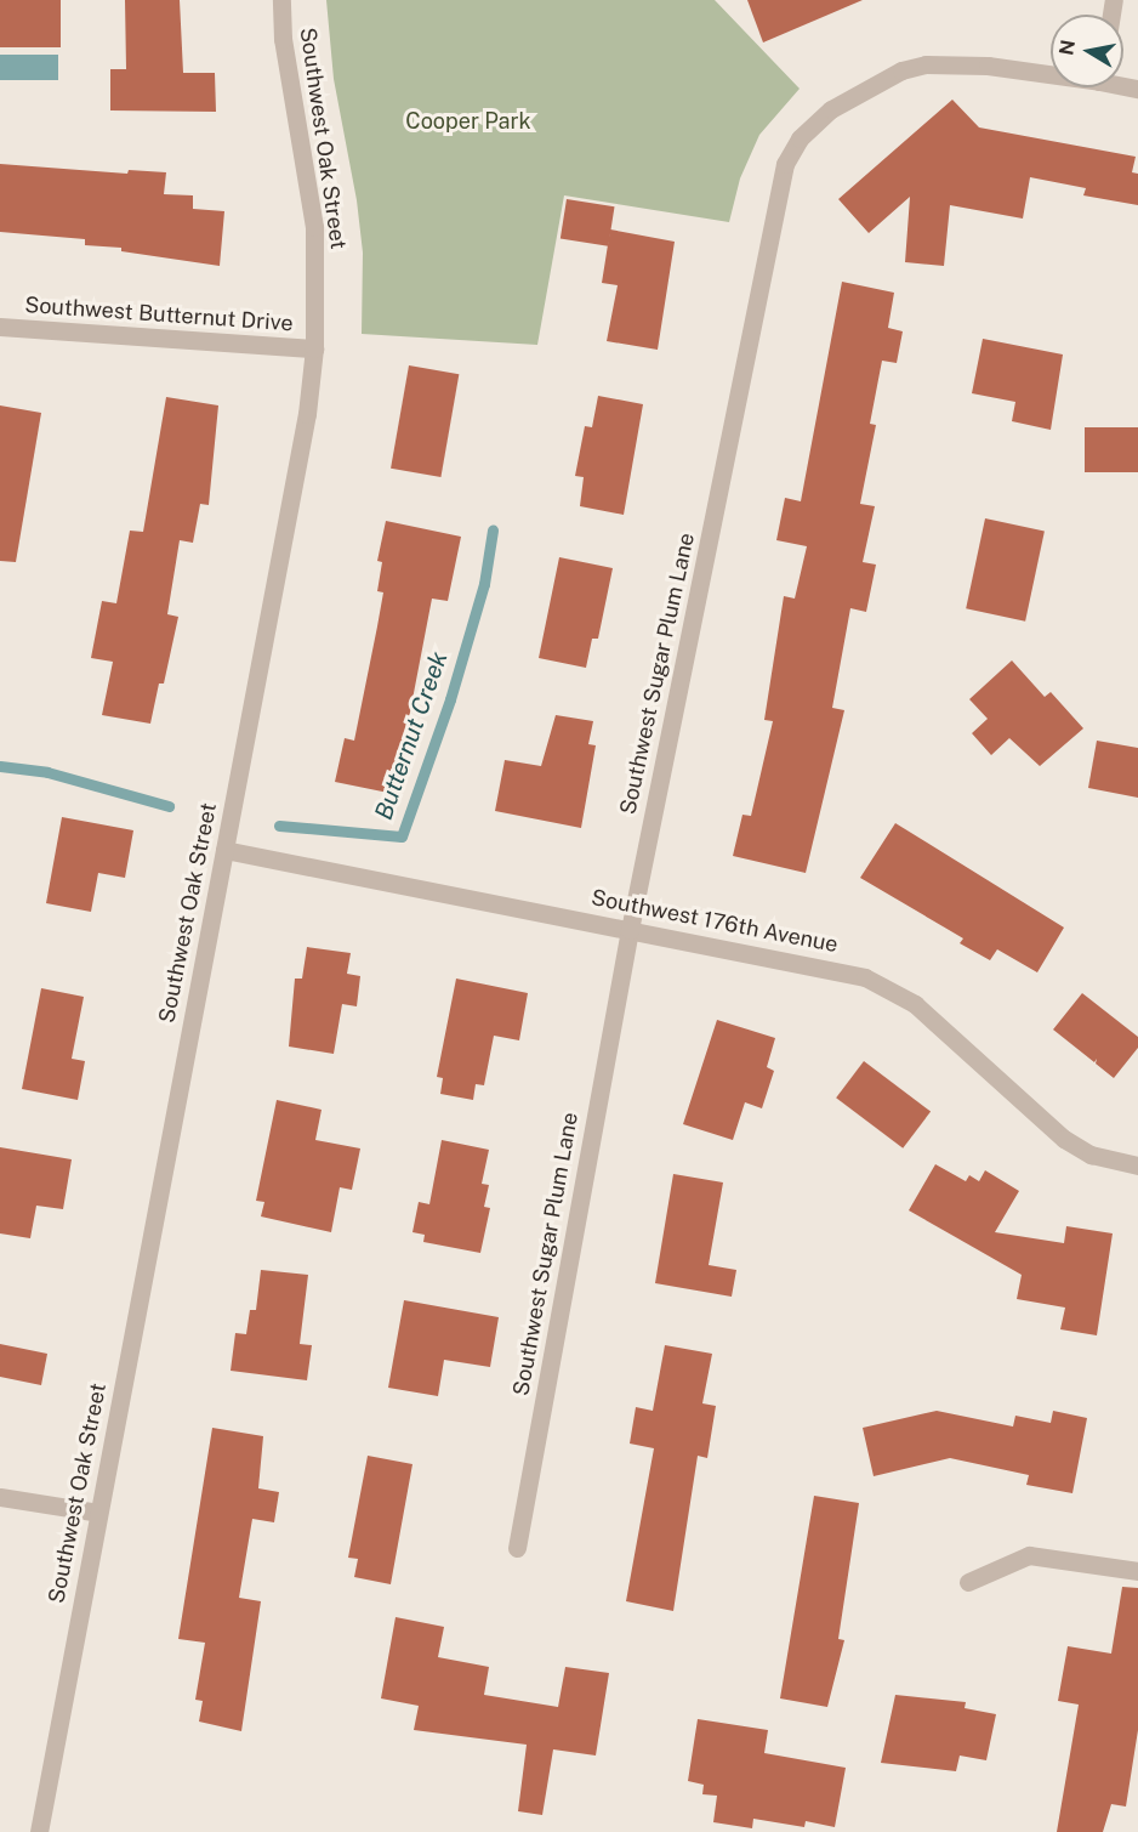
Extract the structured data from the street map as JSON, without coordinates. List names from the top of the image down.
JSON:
{
  "streets": {
    "street": [
      "Southwest Oak Street",
      "Southwest Butternut Drive",
      "Southwest Sugar Plum Lane",
      "Southwest 176th Avenue"
    ]
  },
  "crossings": [
    ["Southwest Oak Street", "Southwest Butternut Drive"],
    ["Southwest Oak Street", "Southwest 176th Avenue"],
    ["Southwest Sugar Plum Lane", "Southwest 176th Avenue"]
  ],
  "water": ["Butternut Creek"],
  "parks": ["Cooper Park"],
  "north": "left"
}
